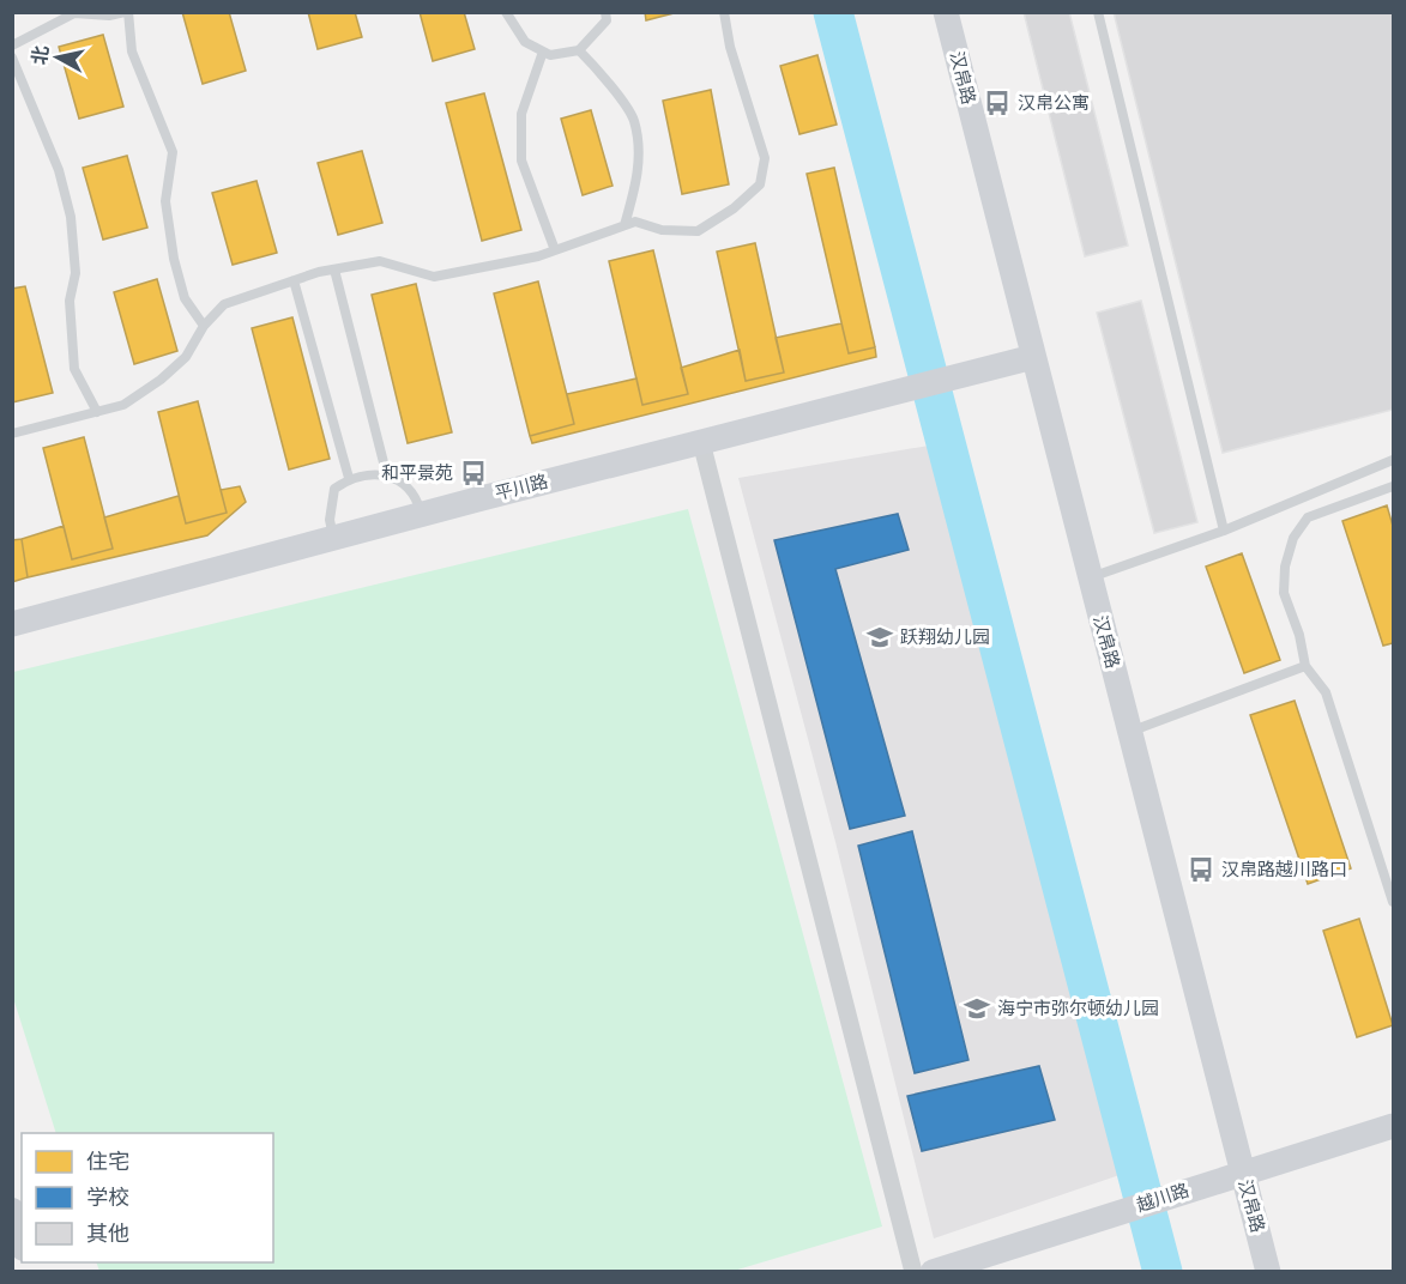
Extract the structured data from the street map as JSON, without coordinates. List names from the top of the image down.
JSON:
{
  "streets": {
    "street": ["汉帛路", "平川路", "越川路"]
  },
  "crossings": [
    ["汉帛路", "平川路"],
    ["汉帛路", "越川路"]
  ],
  "places": {
    "bus stop": ["汉帛公寓", "和平景苑", "汉帛路越川路口"],
    "school or university": ["跃翔幼儿园", "海宁市弥尔顿幼儿园"]
  },
  "legend": ["住宅", "学校", "其他"],
  "north": "left"
}
